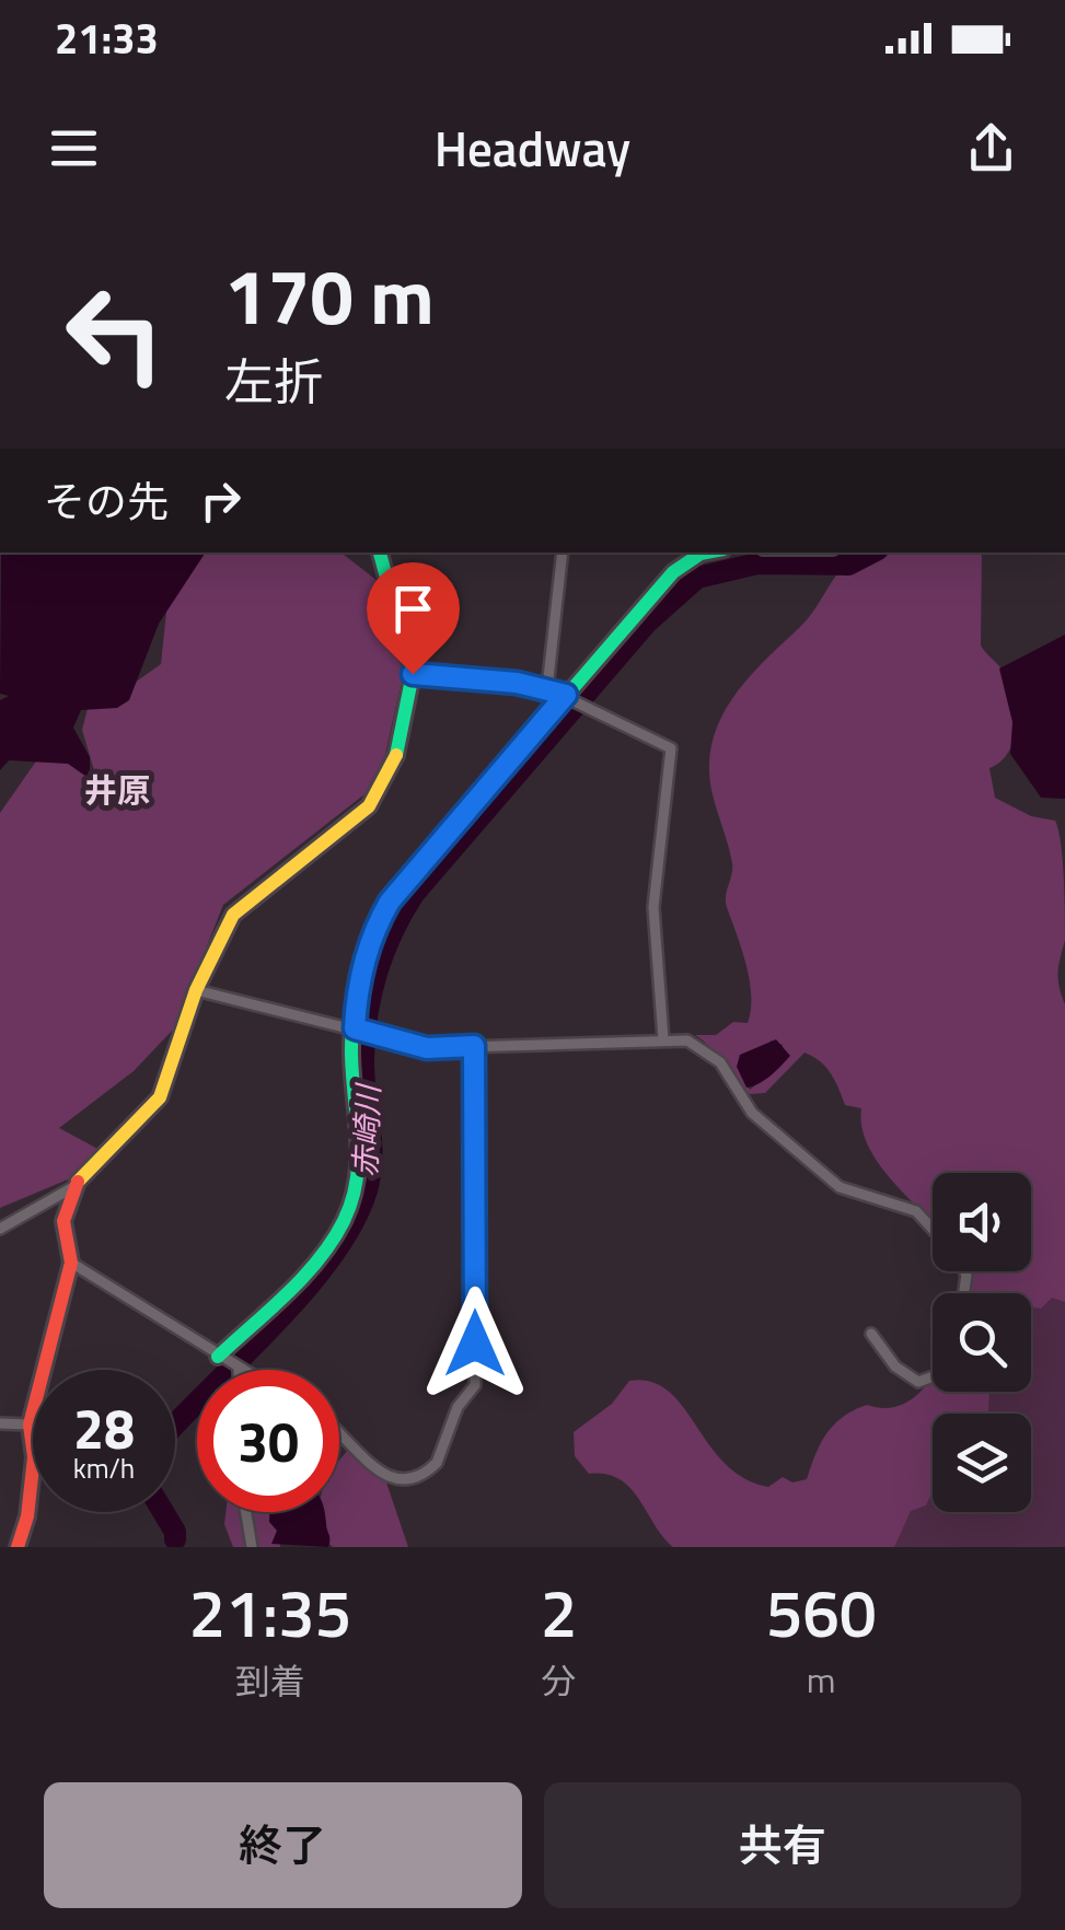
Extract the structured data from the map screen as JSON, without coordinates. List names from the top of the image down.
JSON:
{
  "districts": ["井原"],
  "water": ["赤崎川"],
  "page": {
    "status": "21:33",
    "header": "Headway",
    "turn": ["170 m", "左折"],
    "then": "その先",
    "speed": "28 km/h",
    "limit": "30",
    "eta": [
      "21:35",
      "到着",
      "2",
      "分",
      "560",
      "m"
    ],
    "buttons": ["終了", "共有"]
  }
}
